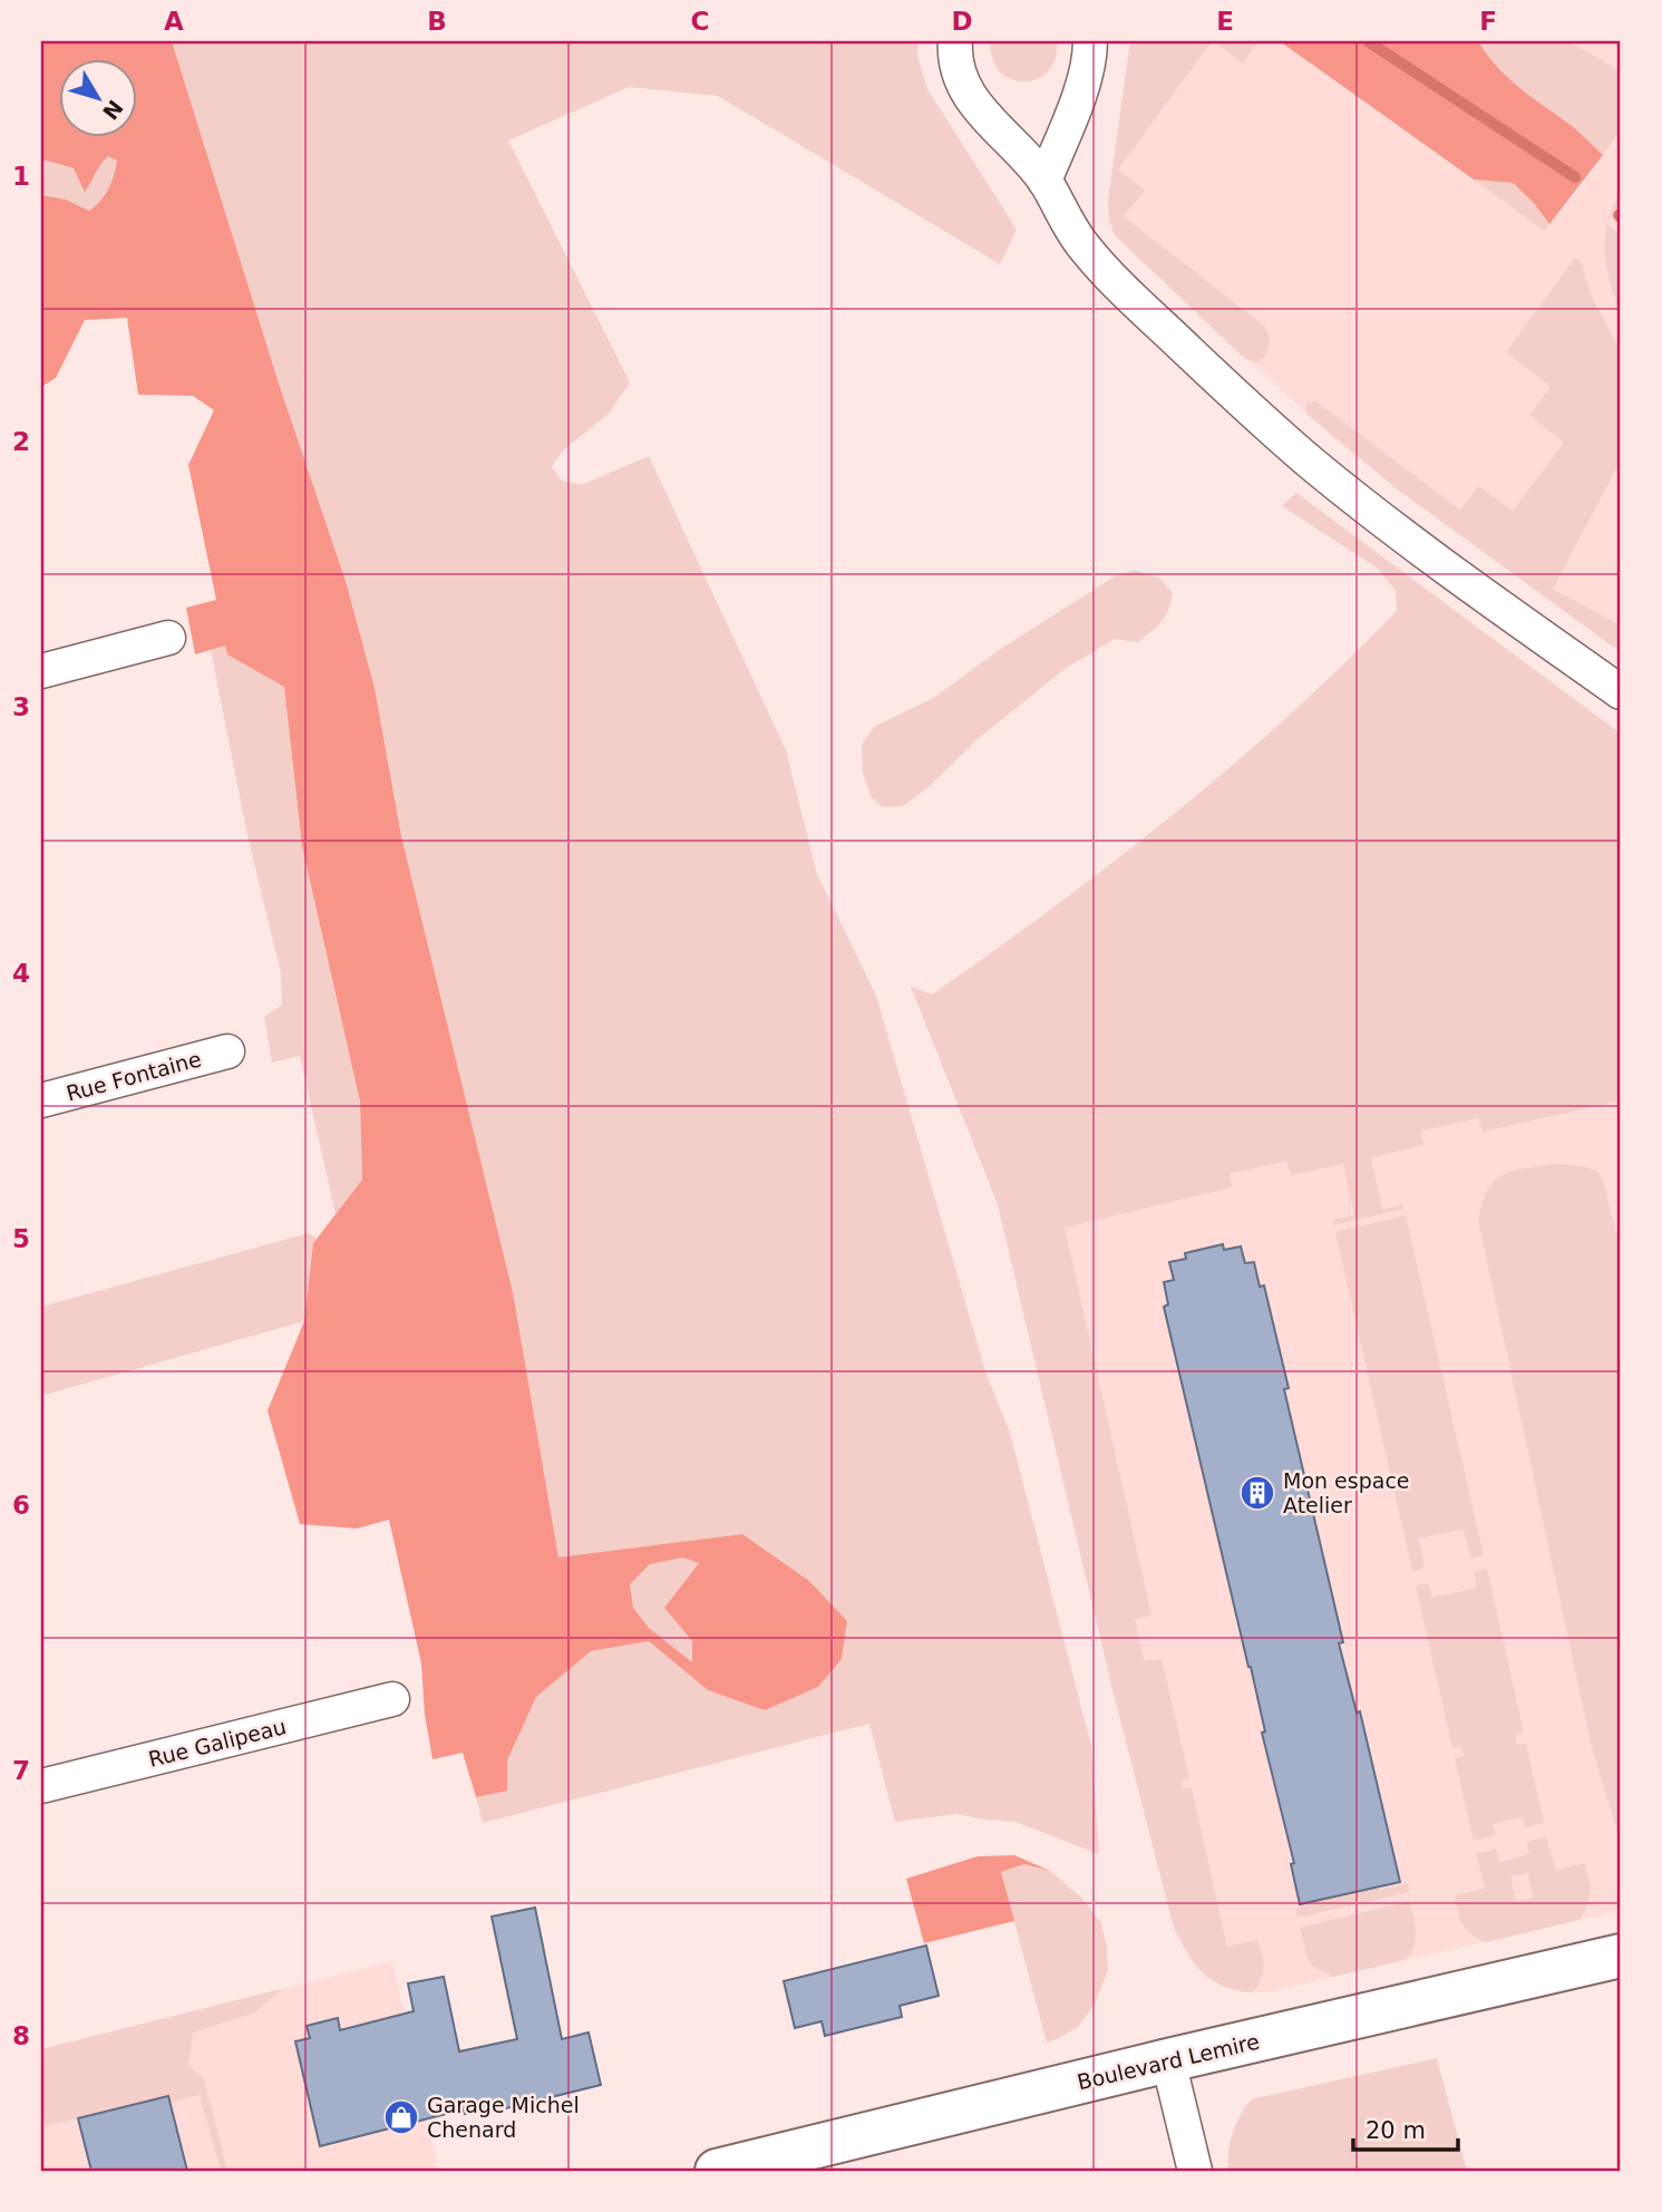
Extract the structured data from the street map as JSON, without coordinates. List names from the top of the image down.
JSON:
{
  "streets": {
    "main road": ["Boulevard Lemire"],
    "street": ["Rue Fontaine", "Rue Galipeau"]
  },
  "places": {
    "building": ["Mon espace Atelier"],
    "shop": ["Garage Michel Chenard"]
  },
  "scale_bar": "20 m",
  "north": "bottom right",
  "grid": {
    "columns": [
      "A",
      "B",
      "C",
      "D",
      "E",
      "F"
    ],
    "rows": [
      "1",
      "2",
      "3",
      "4",
      "5",
      "6",
      "7",
      "8"
    ]
  }
}
